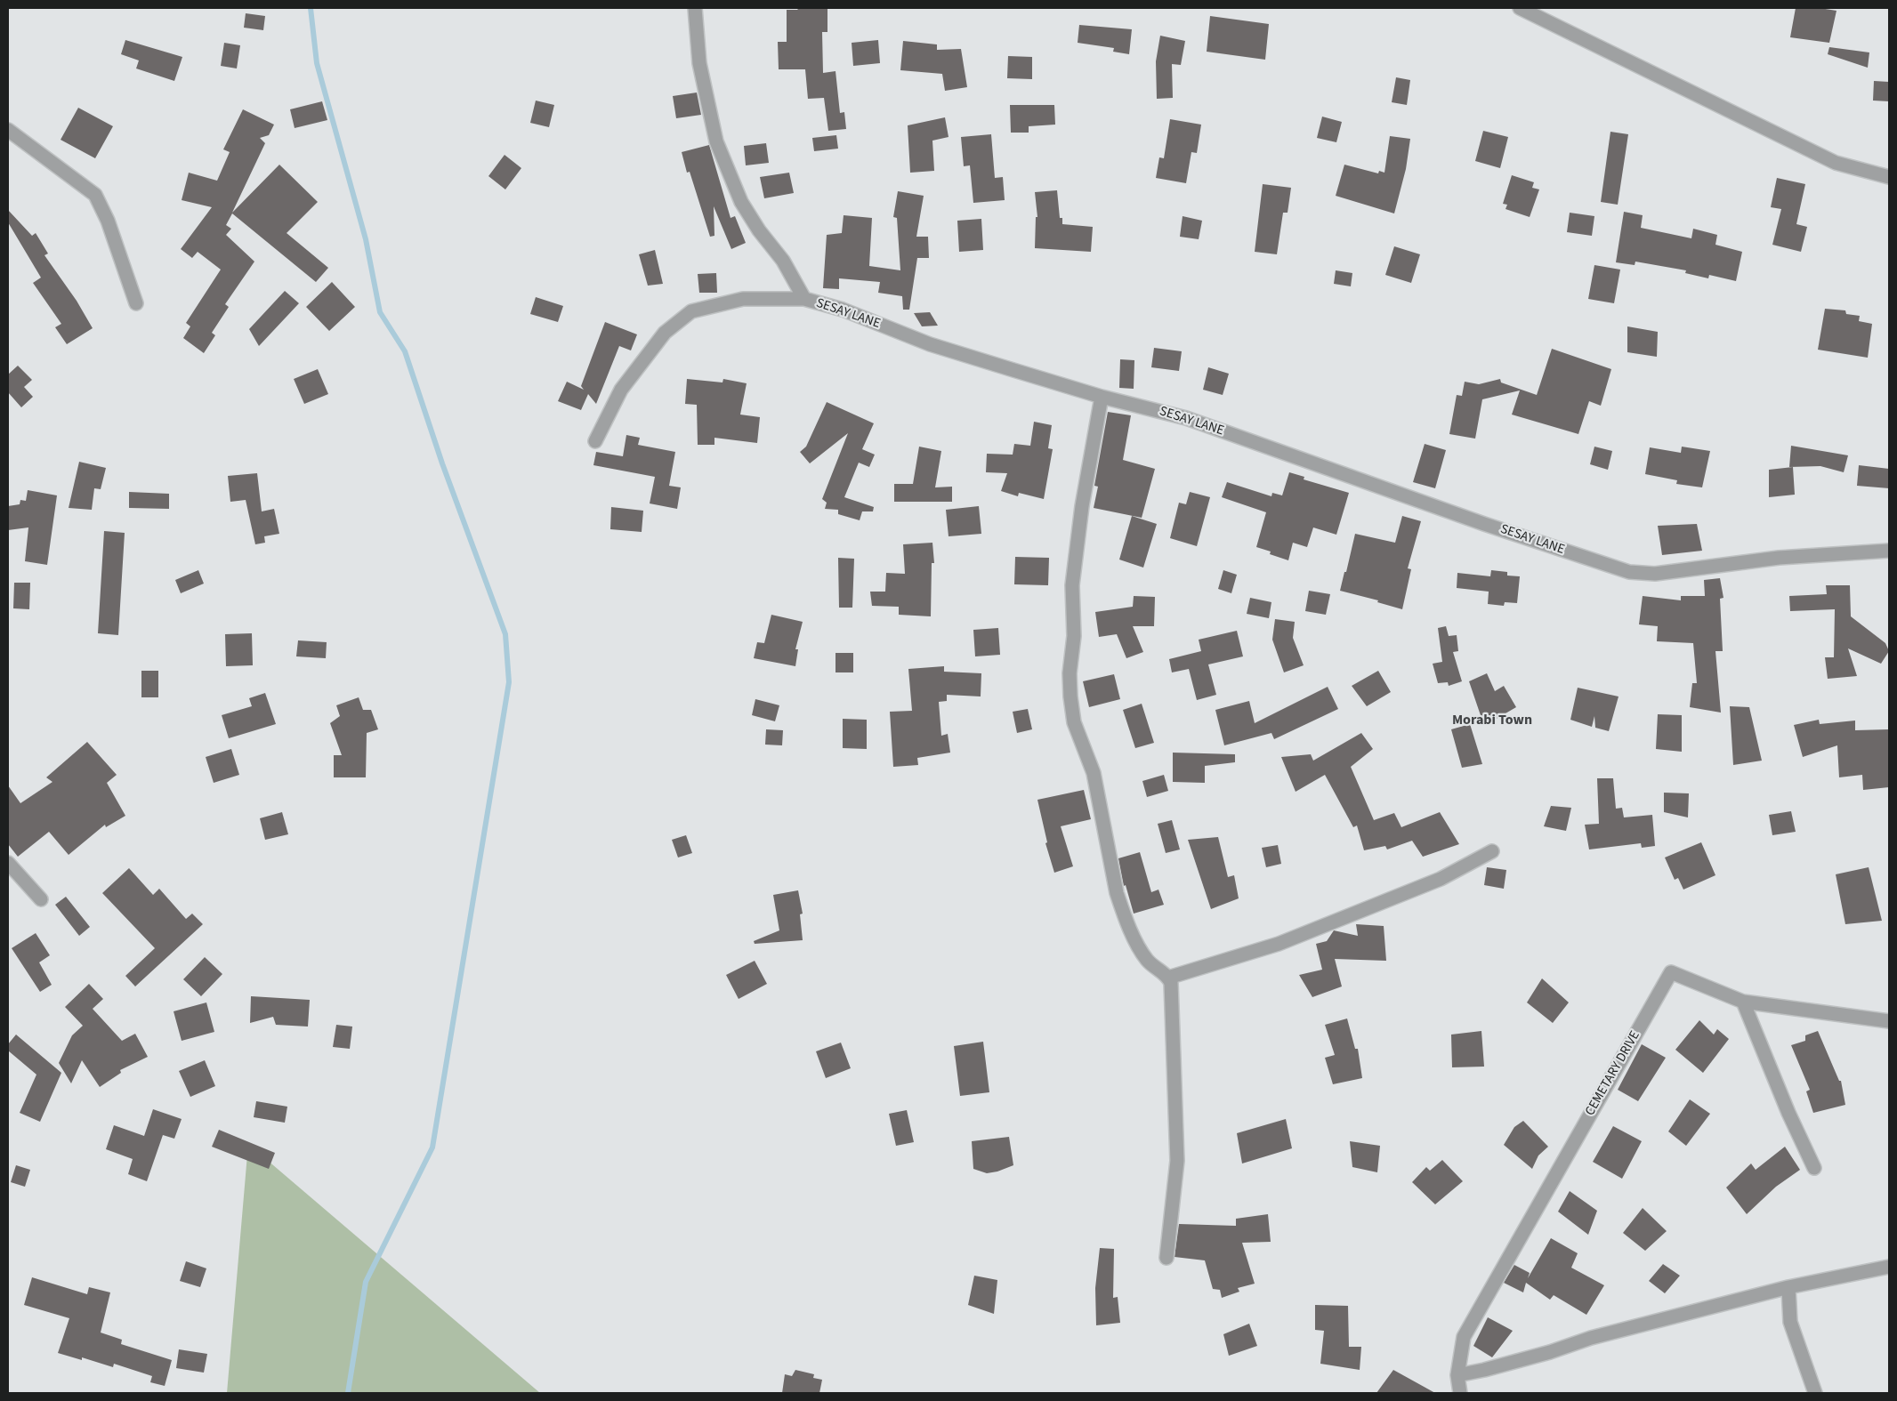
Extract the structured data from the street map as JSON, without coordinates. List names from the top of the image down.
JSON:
{
  "streets": {
    "street": ["SESAY LANE", "CEMETARY DRIVE"]
  },
  "districts": ["Morabi Town"]
}
